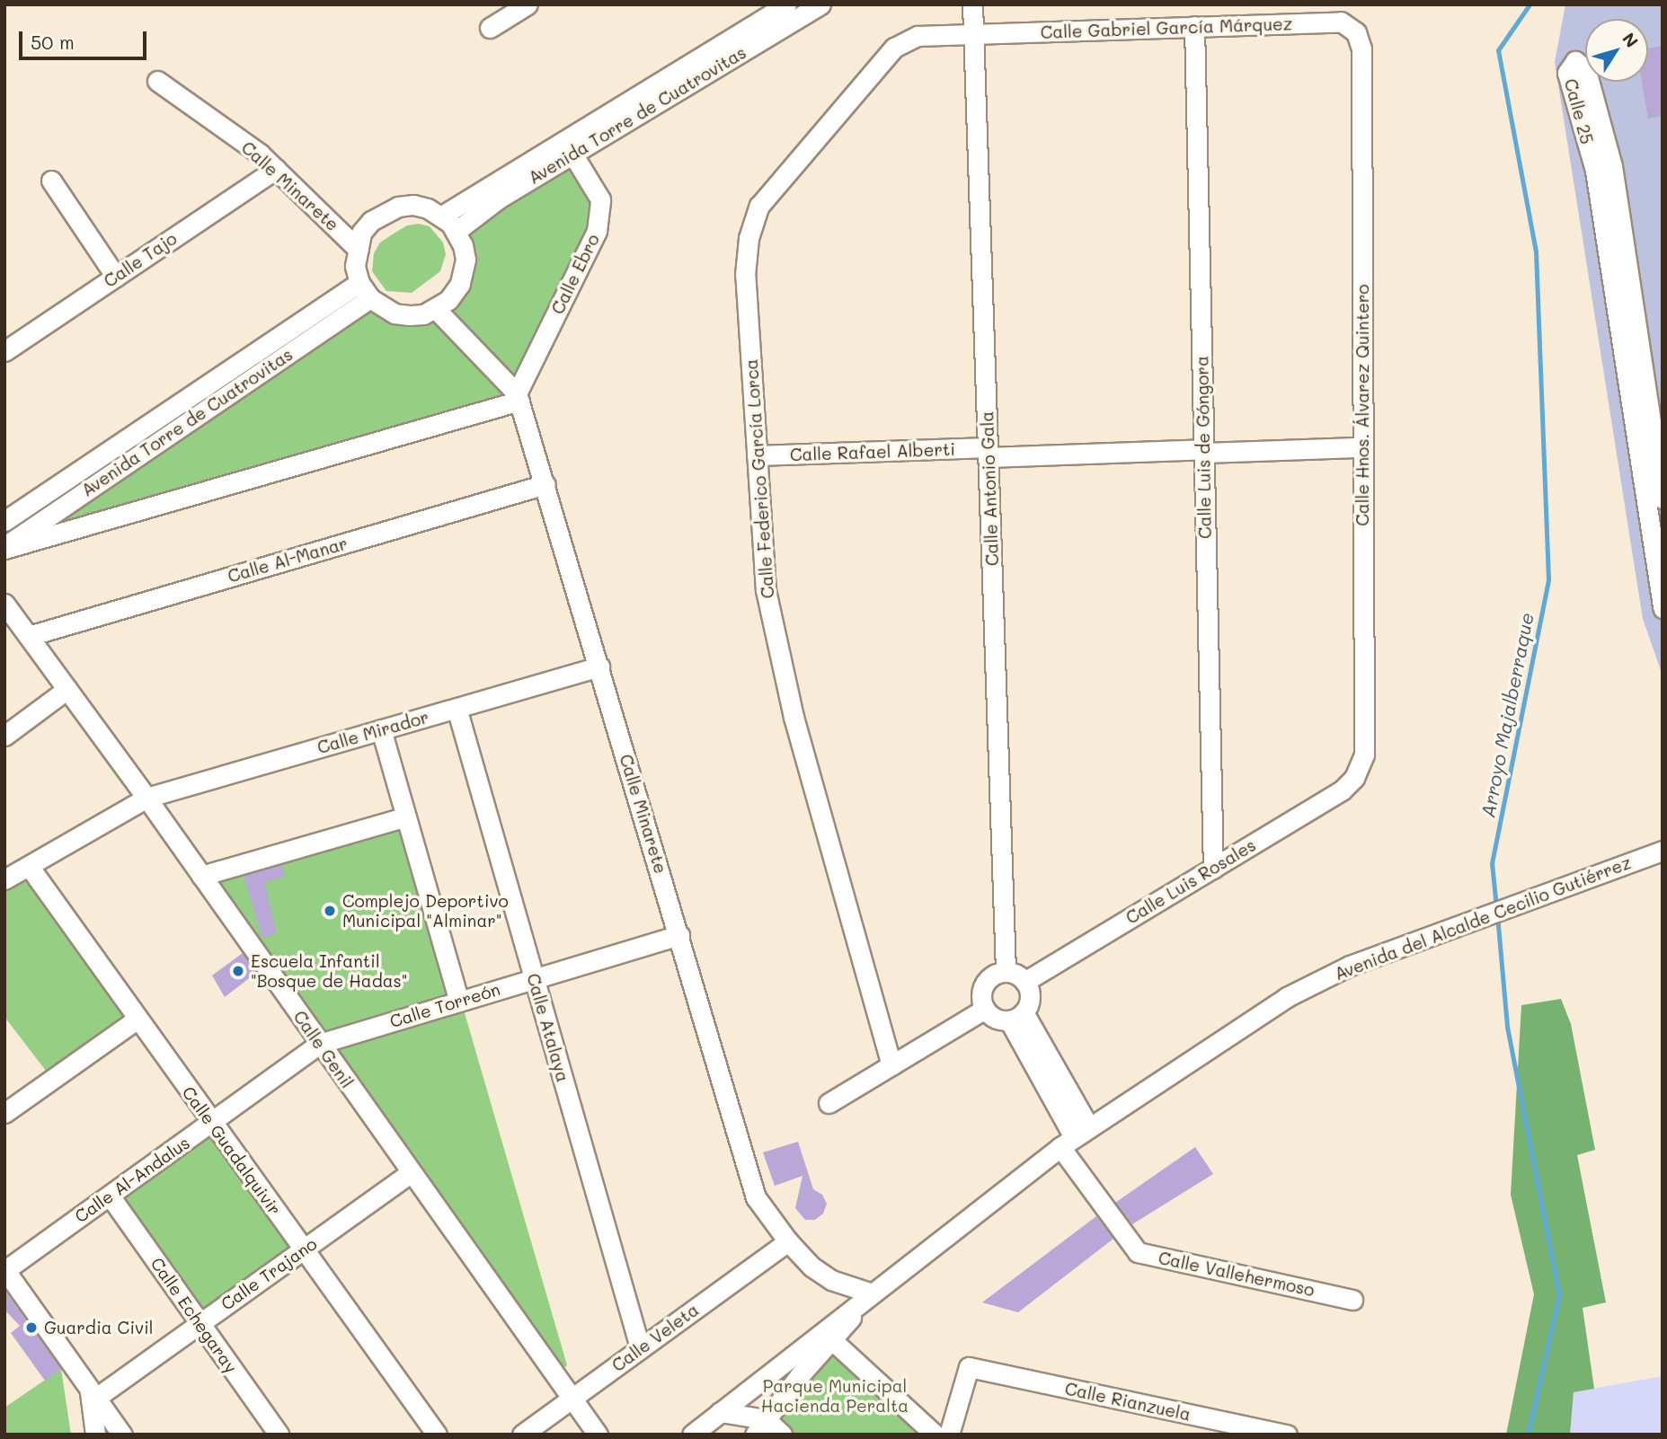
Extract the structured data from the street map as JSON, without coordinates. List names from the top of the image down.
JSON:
{
  "streets": {
    "street": [
      "Calle Gabriel García Márquez",
      "Calle 25",
      "Avenida Torre de Cuatrovitas",
      "Calle Minarete",
      "Calle Tajo",
      "Calle Ebro",
      "Calle Hnos. Álvarez Quintero",
      "Calle Luis de Góngora",
      "Calle Rafael Alberti",
      "Calle Federico García Lorca",
      "Calle Antonio Gala",
      "Calle Al-Manar",
      "Calle Mirador",
      "Calle Luis Rosales",
      "Avenida del Alcalde Cecilio Gutiérrez",
      "Calle Torreón",
      "Calle Atalaya",
      "Calle Genil",
      "Calle Guadalquivir",
      "Calle Al-Andalus",
      "Calle Trajano",
      "Calle Vallehermoso",
      "Calle Echegaray",
      "Calle Veleta",
      "Calle Rianzuela"
    ]
  },
  "crossings": [
    ["Calle Gabriel García Márquez", "Calle Hnos. Álvarez Quintero"],
    ["Calle Gabriel García Márquez", "Calle Luis de Góngora"],
    ["Calle Gabriel García Márquez", "Calle Federico García Lorca"],
    ["Calle Gabriel García Márquez", "Calle Antonio Gala"],
    ["Avenida Torre de Cuatrovitas", "Calle Minarete"],
    ["Avenida Torre de Cuatrovitas", "Calle Ebro"],
    ["Calle Minarete", "Calle Tajo"],
    ["Calle Minarete", "Calle Ebro"],
    ["Calle Minarete", "Calle Al-Manar"],
    ["Calle Minarete", "Calle Mirador"],
    ["Calle Minarete", "Avenida del Alcalde Cecilio Gutiérrez"],
    ["Calle Minarete", "Calle Torreón"],
    ["Calle Minarete", "Calle Veleta"],
    ["Calle Hnos. Álvarez Quintero", "Calle Rafael Alberti"],
    ["Calle Hnos. Álvarez Quintero", "Calle Luis Rosales"],
    ["Calle Luis de Góngora", "Calle Rafael Alberti"],
    ["Calle Luis de Góngora", "Calle Luis Rosales"],
    ["Calle Rafael Alberti", "Calle Federico García Lorca"],
    ["Calle Rafael Alberti", "Calle Antonio Gala"],
    ["Calle Federico García Lorca", "Calle Antonio Gala"],
    ["Calle Antonio Gala", "Calle Luis Rosales"],
    ["Calle Al-Manar", "Calle Genil"],
    ["Calle Mirador", "Calle Atalaya"],
    ["Calle Mirador", "Calle Genil"],
    ["Calle Mirador", "Calle Guadalquivir"],
    ["Avenida del Alcalde Cecilio Gutiérrez", "Calle Vallehermoso"],
    ["Calle Torreón", "Calle Atalaya"],
    ["Calle Torreón", "Calle Genil"],
    ["Calle Torreón", "Calle Al-Andalus"],
    ["Calle Atalaya", "Calle Veleta"],
    ["Calle Genil", "Calle Al-Andalus"],
    ["Calle Genil", "Calle Trajano"],
    ["Calle Genil", "Calle Veleta"],
    ["Calle Guadalquivir", "Calle Al-Andalus"],
    ["Calle Guadalquivir", "Calle Trajano"],
    ["Calle Al-Andalus", "Calle Echegaray"],
    ["Calle Trajano", "Calle Echegaray"]
  ],
  "water": ["Arroyo Majalberraque"],
  "parks": ["Parque Municipal Hacienda Peralta"],
  "places": ["Complejo Deportivo Municipal \"Alminar\"", "Escuela Infantil \"Bosque de Hadas\"", "Guardia Civil"],
  "scale_bar": "50 m",
  "north": "top right"
}
